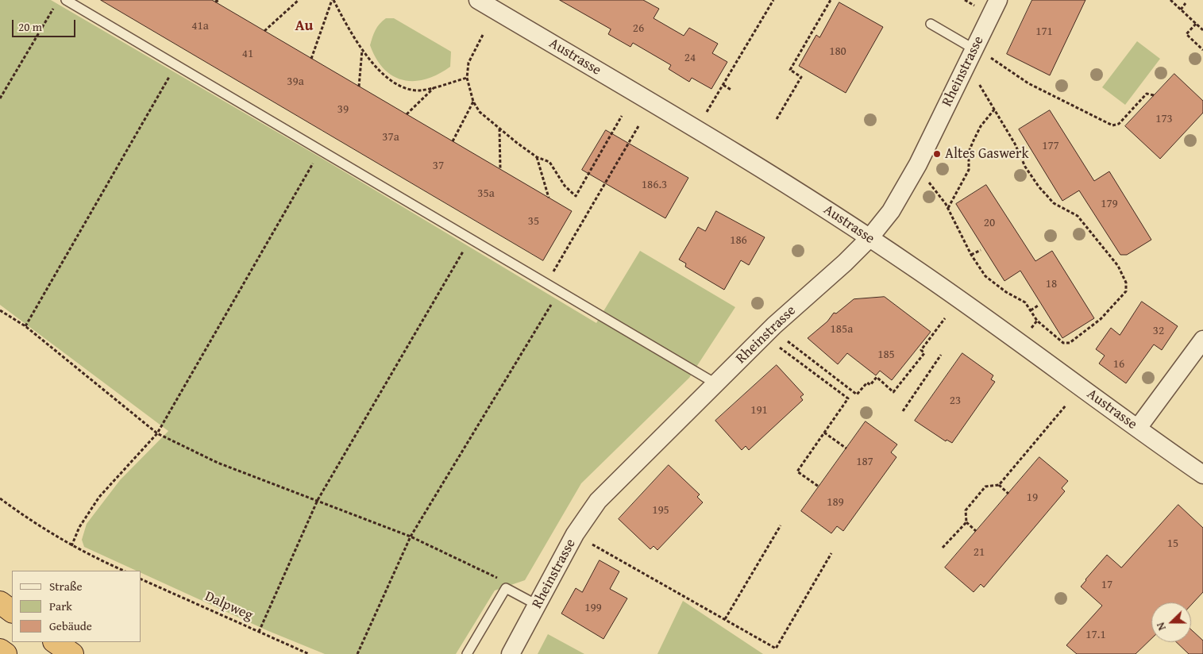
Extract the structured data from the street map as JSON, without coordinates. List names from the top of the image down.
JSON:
{
  "streets": {
    "street": ["Austrasse", "Rheinstrasse"],
    "path": ["Dalpweg"]
  },
  "crossings": [
    ["Austrasse", "Rheinstrasse"]
  ],
  "districts": ["Au"],
  "places": ["Altes Gaswerk"],
  "house_numbers": [
    "41a",
    "26",
    "171",
    "180",
    "41",
    "24",
    "39a",
    "39",
    "173",
    "37a",
    "177",
    "37",
    "186.3",
    "35a",
    "179",
    "35",
    "20",
    "186",
    "18",
    "185a",
    "32",
    "185",
    "16",
    "23",
    "191",
    "187",
    "19",
    "189",
    "195",
    "15",
    "21",
    "17",
    "199",
    "17.1"
  ],
  "legend": ["Straße", "Park", "Gebäude"],
  "scale_bar": "20 m",
  "north": "left"
}
